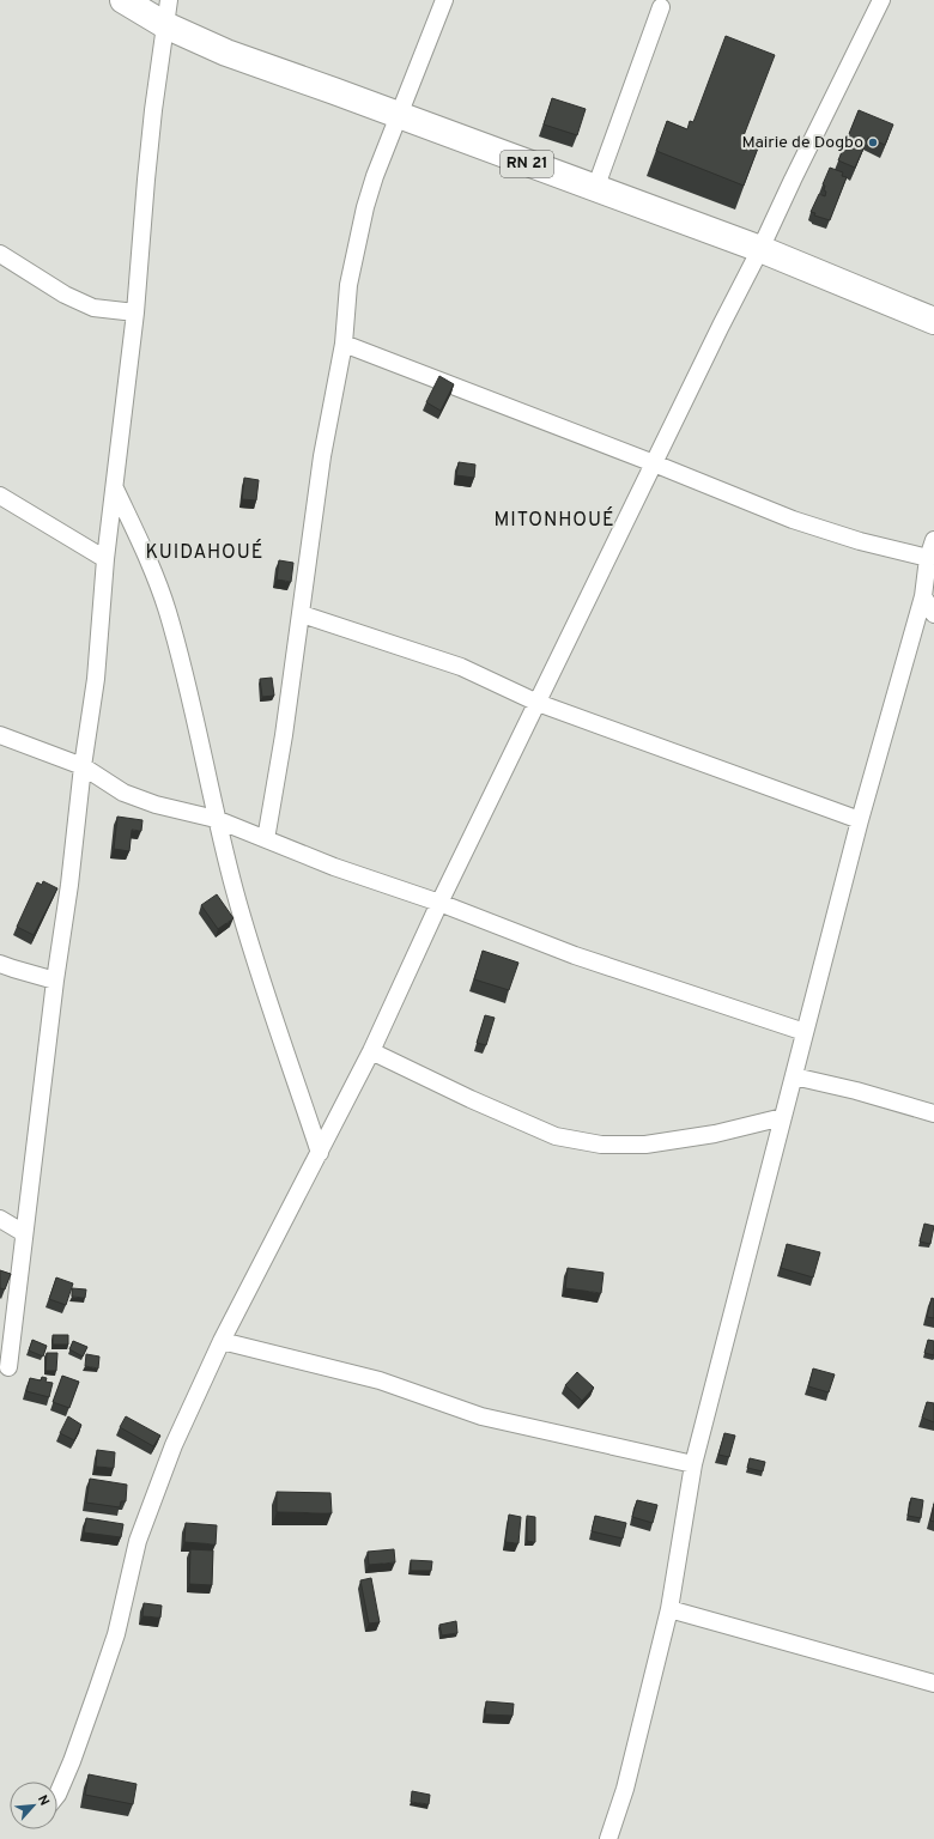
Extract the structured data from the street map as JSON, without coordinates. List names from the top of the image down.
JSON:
{
  "streets": {
    "main road": ["RN 21"]
  },
  "districts": ["MITONHOUÉ", "KUIDAHOUÉ"],
  "places": ["Mairie de Dogbo"],
  "north": "top right"
}
